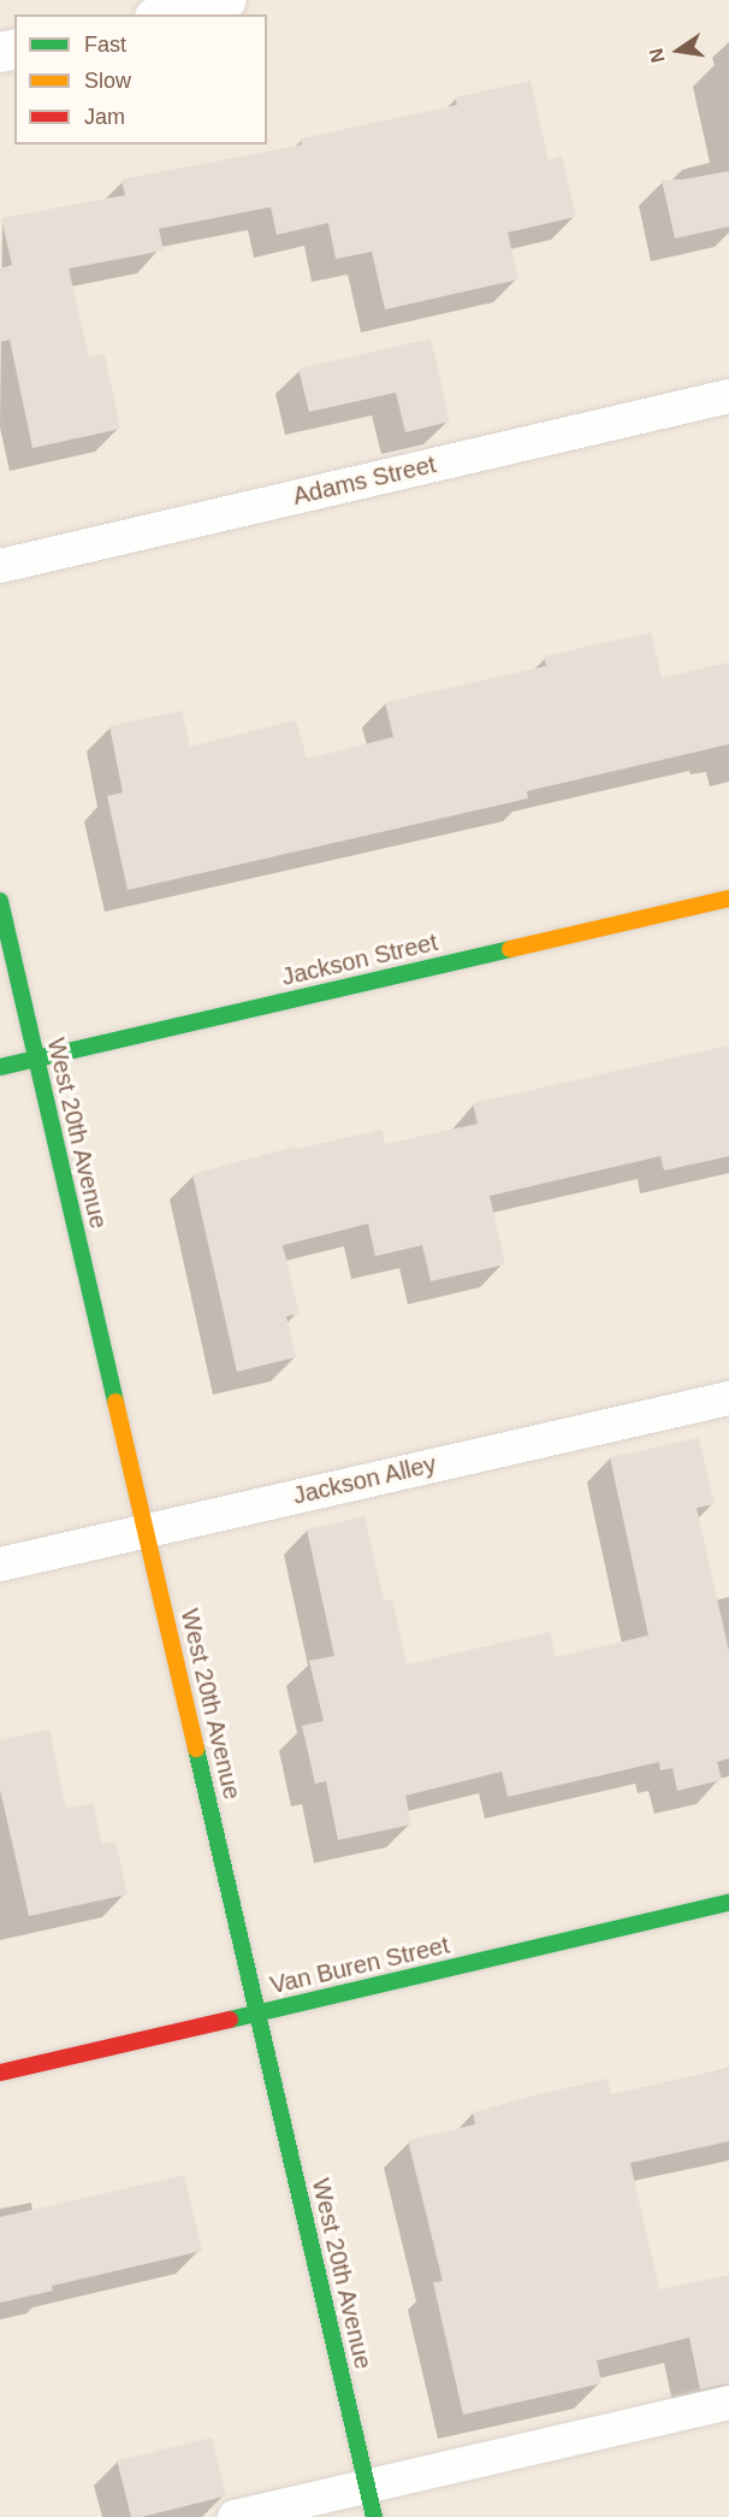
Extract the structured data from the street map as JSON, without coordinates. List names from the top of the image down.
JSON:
{
  "streets": {
    "street": ["Jackson Street", "West 20th Avenue", "Van Buren Street"],
    "lane": ["Adams Street", "Jackson Alley"]
  },
  "crossings": [
    ["Jackson Street", "West 20th Avenue"],
    ["West 20th Avenue", "Jackson Alley"],
    ["West 20th Avenue", "Van Buren Street"]
  ],
  "legend": ["Fast", "Slow", "Jam"],
  "north": "left"
}
